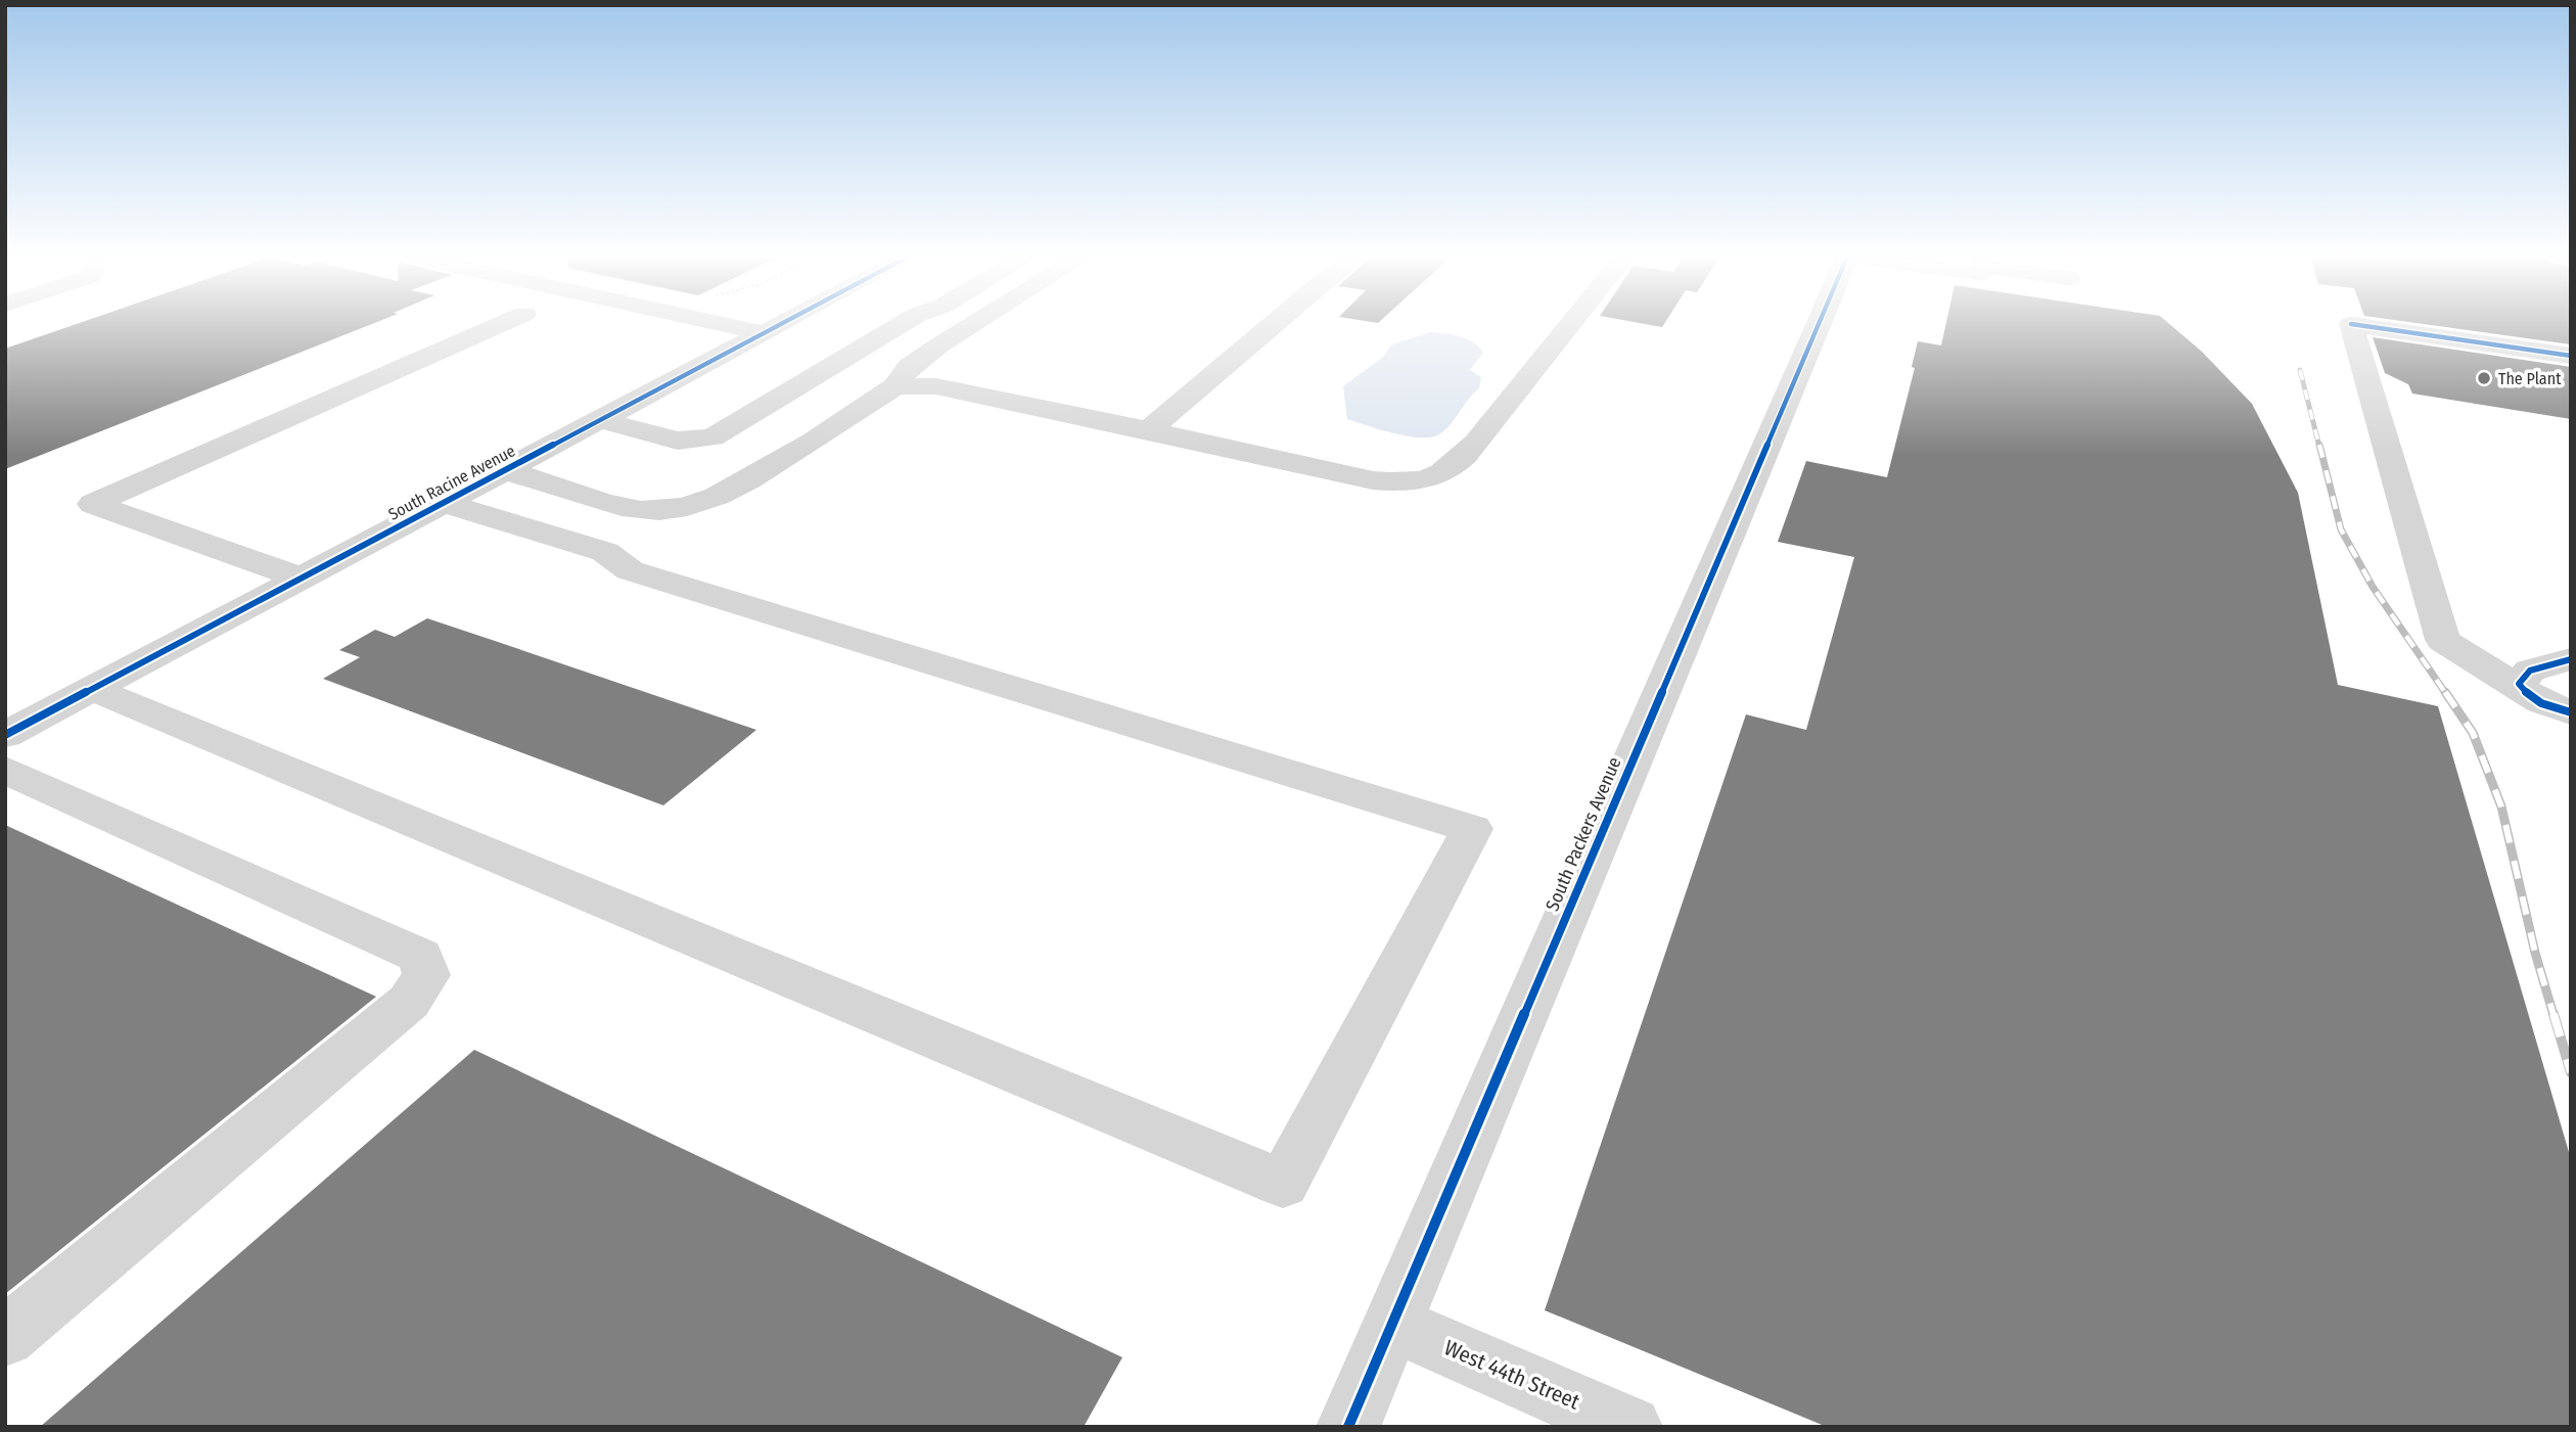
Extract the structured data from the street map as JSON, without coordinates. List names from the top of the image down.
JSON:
{
  "streets": {
    "street": ["South Racine Avenue", "South Packers Avenue", "West 44th Street"]
  },
  "crossings": [
    ["South Packers Avenue", "West 44th Street"]
  ],
  "places": ["The Plant"]
}
